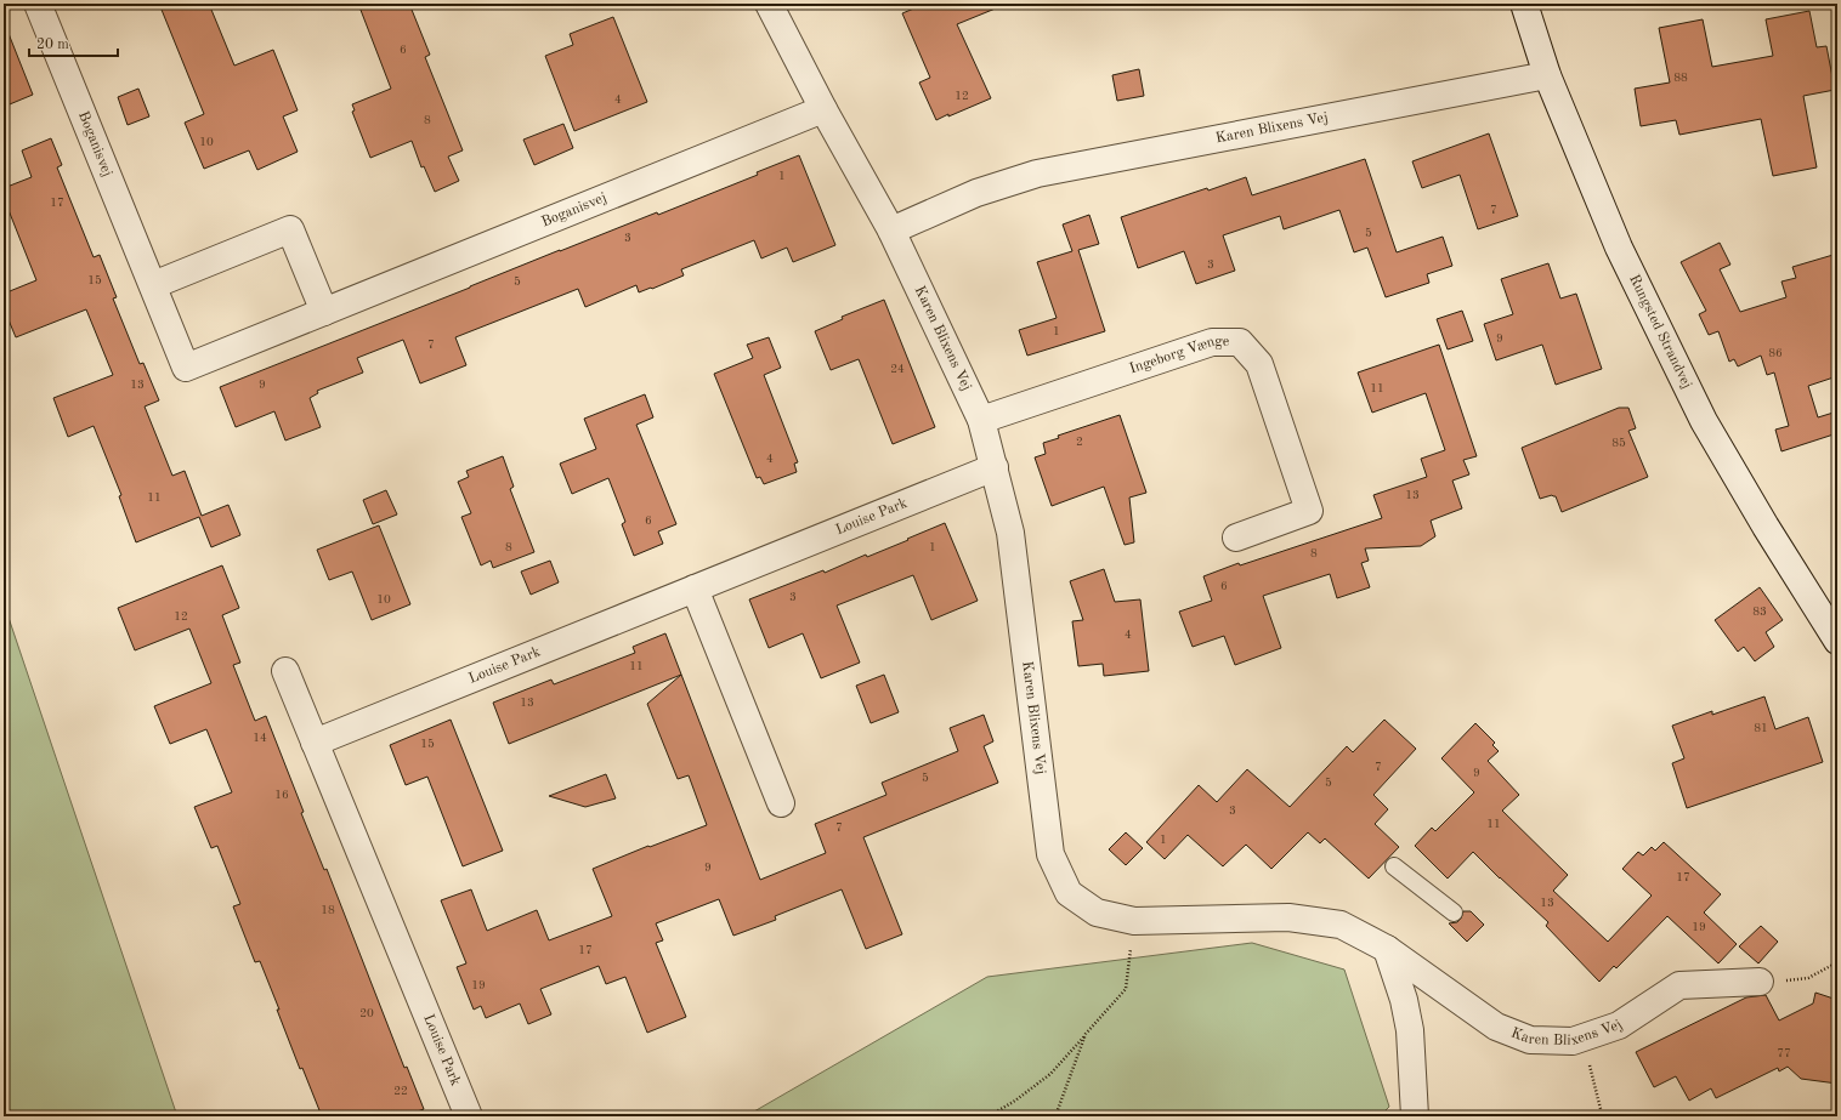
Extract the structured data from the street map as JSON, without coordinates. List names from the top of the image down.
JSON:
{
  "streets": {
    "street": [
      "Karen Blixens Vej",
      "Boganisvej",
      "Rungsted Strandvej",
      "Ingeborg Vænge",
      "Louise Park"
    ]
  },
  "crossings": [
    ["Karen Blixens Vej", "Boganisvej"],
    ["Karen Blixens Vej", "Rungsted Strandvej"],
    ["Karen Blixens Vej", "Ingeborg Vænge"],
    ["Karen Blixens Vej", "Louise Park"]
  ],
  "house_numbers": [
    "6",
    "88",
    "12",
    "4",
    "8",
    "10",
    "1",
    "17",
    "7",
    "5",
    "3",
    "3",
    "15",
    "5",
    "1",
    "9",
    "7",
    "86",
    "24",
    "13",
    "9",
    "11",
    "2",
    "85",
    "4",
    "13",
    "11",
    "6",
    "8",
    "1",
    "8",
    "6",
    "3",
    "10",
    "83",
    "12",
    "4",
    "11",
    "13",
    "81",
    "14",
    "15",
    "7",
    "9",
    "5",
    "5",
    "16",
    "3",
    "11",
    "7",
    "1",
    "9",
    "17",
    "13",
    "18",
    "19",
    "17",
    "19",
    "20",
    "77",
    "22"
  ],
  "scale_bar": "20 m"
}
